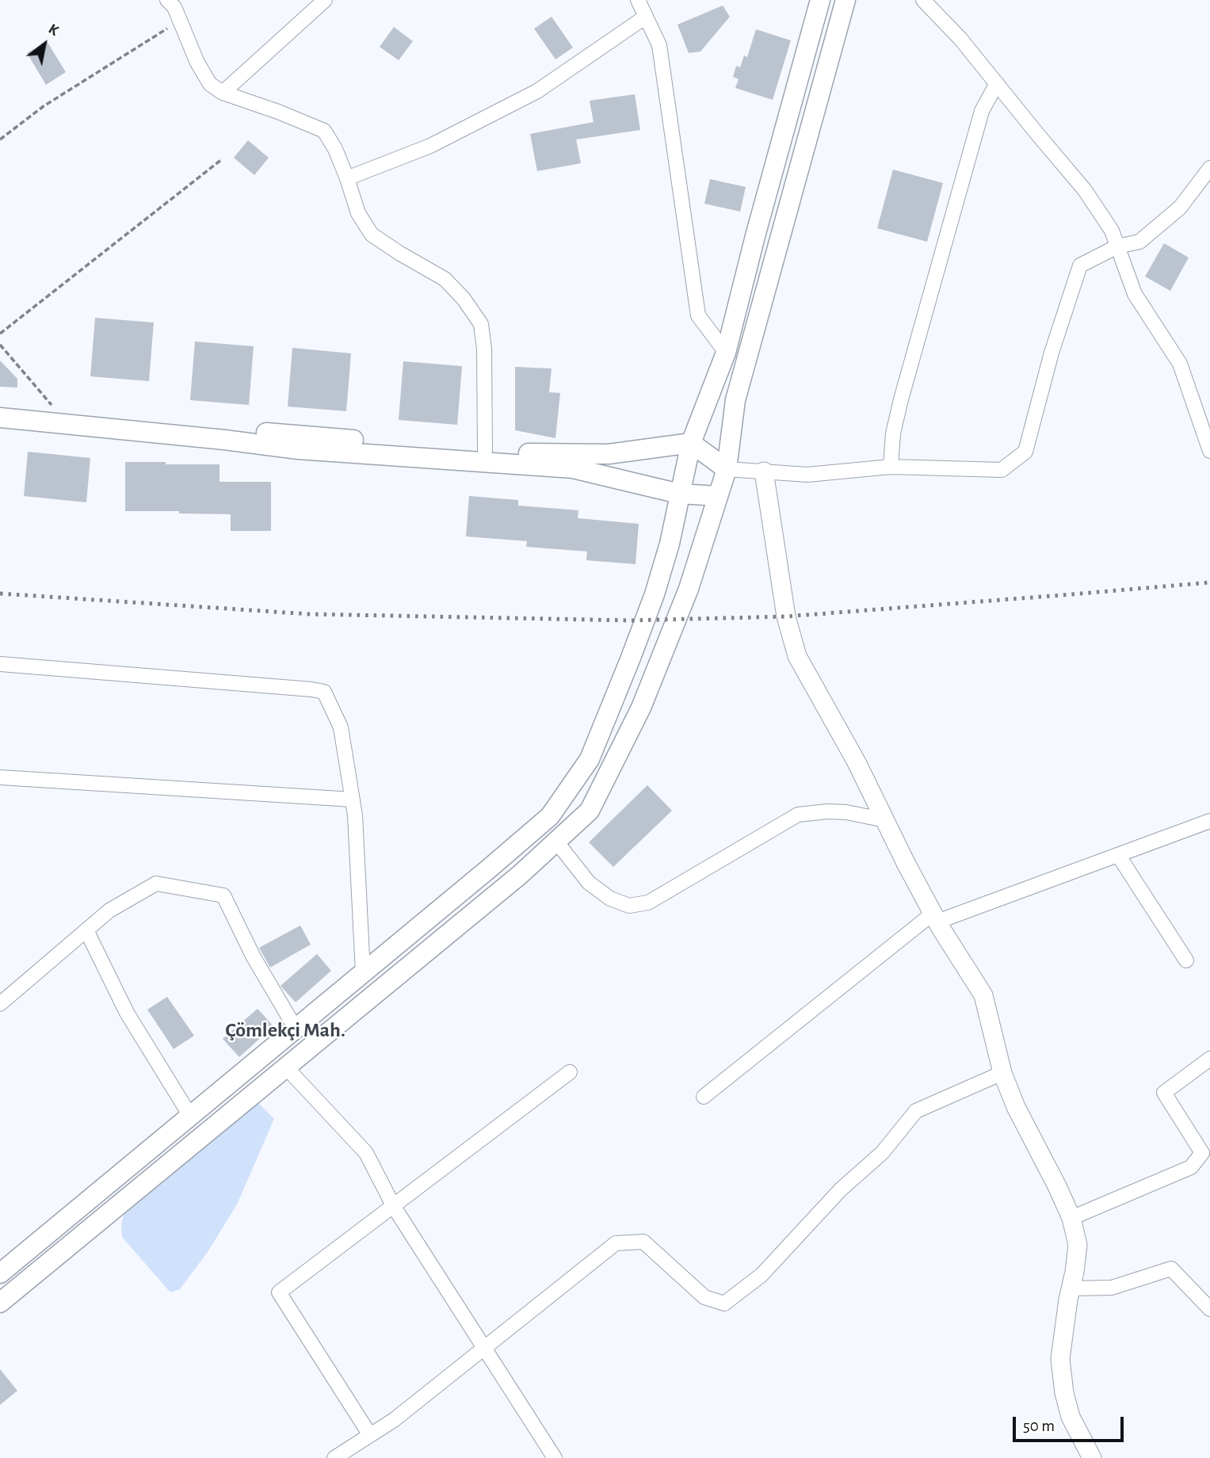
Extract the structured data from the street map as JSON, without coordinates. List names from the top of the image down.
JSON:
{
  "districts": ["Çömlekçi Mah."],
  "scale_bar": "50 m",
  "north": "top right"
}
